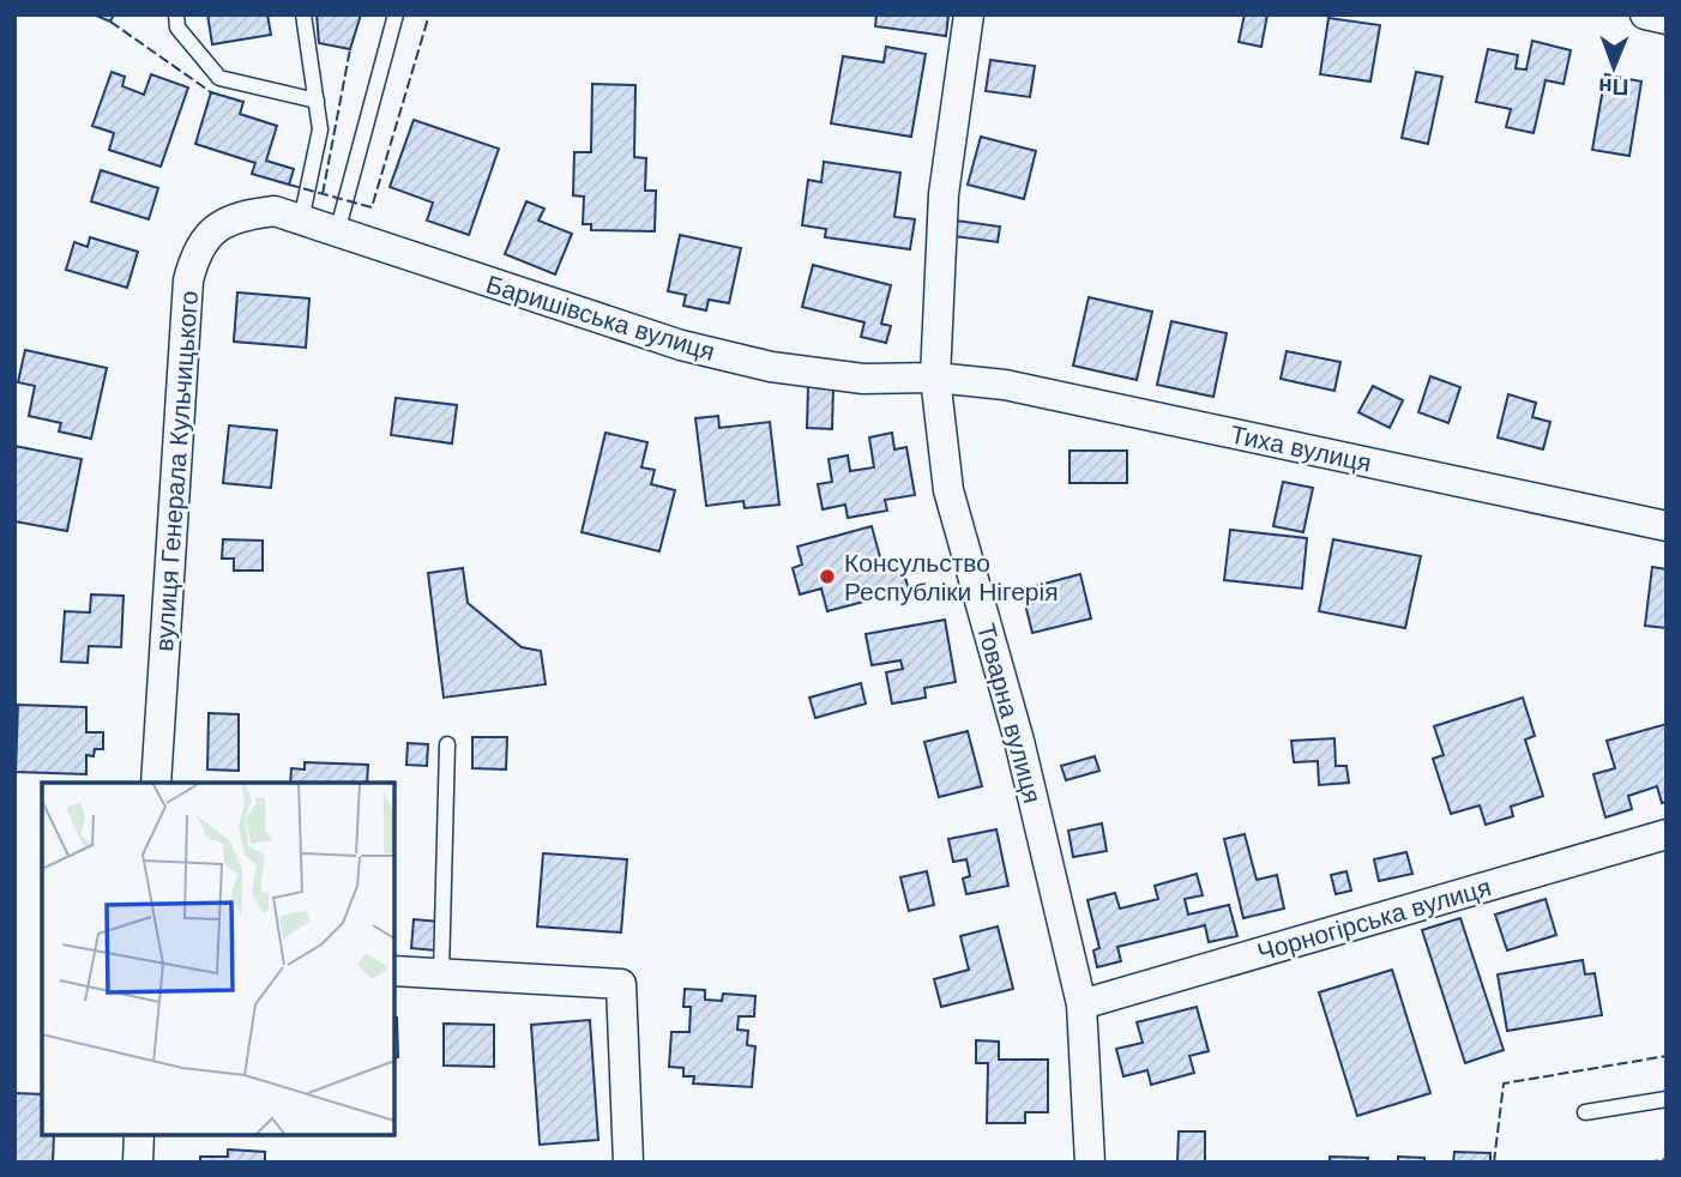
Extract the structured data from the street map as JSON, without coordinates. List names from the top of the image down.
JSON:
{
  "streets": {
    "street": [
      "Баришівська вулиця",
      "Тиха вулиця",
      "вулиця Генерала Кульчицького",
      "Товарна вулиця",
      "Чорногірська вулиця"
    ]
  },
  "crossings": [
    ["Баришівська вулиця", "Тиха вулиця"],
    ["Баришівська вулиця", "вулиця Генерала Кульчицького"],
    ["Баришівська вулиця", "Товарна вулиця"],
    ["Тиха вулиця", "Товарна вулиця"],
    ["Товарна вулиця", "Чорногірська вулиця"]
  ],
  "places": ["Консульство Республіки Нігерія"],
  "north": "bottom"
}
